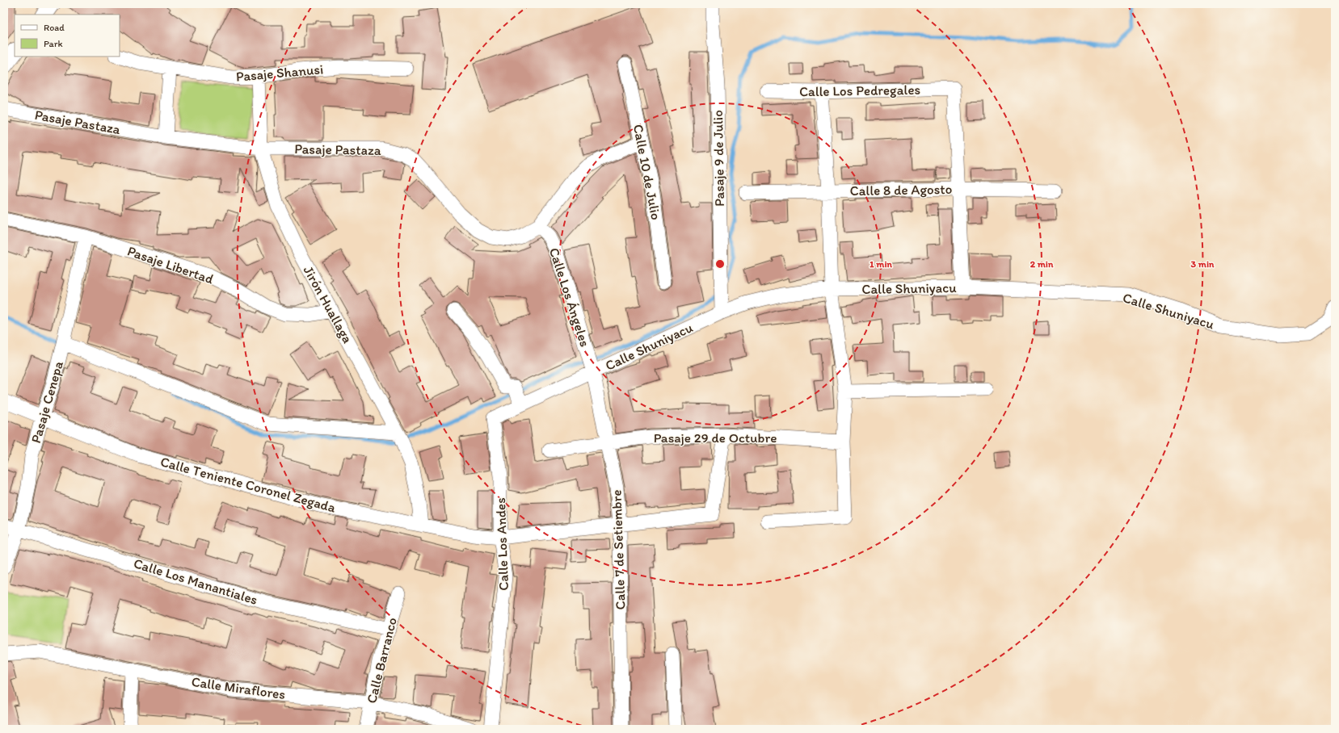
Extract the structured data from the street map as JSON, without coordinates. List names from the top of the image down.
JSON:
{
  "streets": {
    "street": [
      "Pasaje Shanusi",
      "Calle Los Pedregales",
      "Pasaje Pastaza",
      "Pasaje 9 de Julio",
      "Calle 10 de Julio",
      "Calle 8 de Agosto",
      "Pasaje Libertad",
      "Calle Shuniyacu",
      "Calle Los Ángeles",
      "Jirón Huallaga",
      "Pasaje Cenepa",
      "Pasaje 29 de Octubre",
      "Calle Teniente Coronel Zegada",
      "Calle Los Andes",
      "Calle 7 de Setiembre",
      "Calle Los Manantiales",
      "Calle Barranco",
      "Calle Miraflores"
    ]
  },
  "crossings": [
    ["Pasaje Shanusi", "Jirón Huallaga"],
    ["Calle Los Pedregales", "Calle 8 de Agosto"],
    ["Pasaje Pastaza", "Calle 10 de Julio"],
    ["Pasaje Pastaza", "Calle Los Ángeles"],
    ["Pasaje Pastaza", "Jirón Huallaga"],
    ["Pasaje 9 de Julio", "Calle Shuniyacu"],
    ["Pasaje Libertad", "Jirón Huallaga"],
    ["Pasaje Libertad", "Pasaje Cenepa"],
    ["Calle Shuniyacu", "Calle Los Ángeles"],
    ["Calle Shuniyacu", "Calle Los Andes"],
    ["Calle Shuniyacu", "Calle 7 de Setiembre"],
    ["Calle Los Ángeles", "Calle 7 de Setiembre"],
    ["Jirón Huallaga", "Calle Teniente Coronel Zegada"],
    ["Pasaje Cenepa", "Calle Teniente Coronel Zegada"],
    ["Pasaje Cenepa", "Calle Los Manantiales"],
    ["Pasaje 29 de Octubre", "Calle Teniente Coronel Zegada"],
    ["Pasaje 29 de Octubre", "Calle 7 de Setiembre"],
    ["Calle Teniente Coronel Zegada", "Calle Los Andes"],
    ["Calle Teniente Coronel Zegada", "Calle 7 de Setiembre"],
    ["Calle Los Manantiales", "Calle Barranco"],
    ["Calle Barranco", "Calle Miraflores"]
  ],
  "legend": ["Road", "Park"],
  "rings": ["1 min", "2 min", "3 min"]
}
